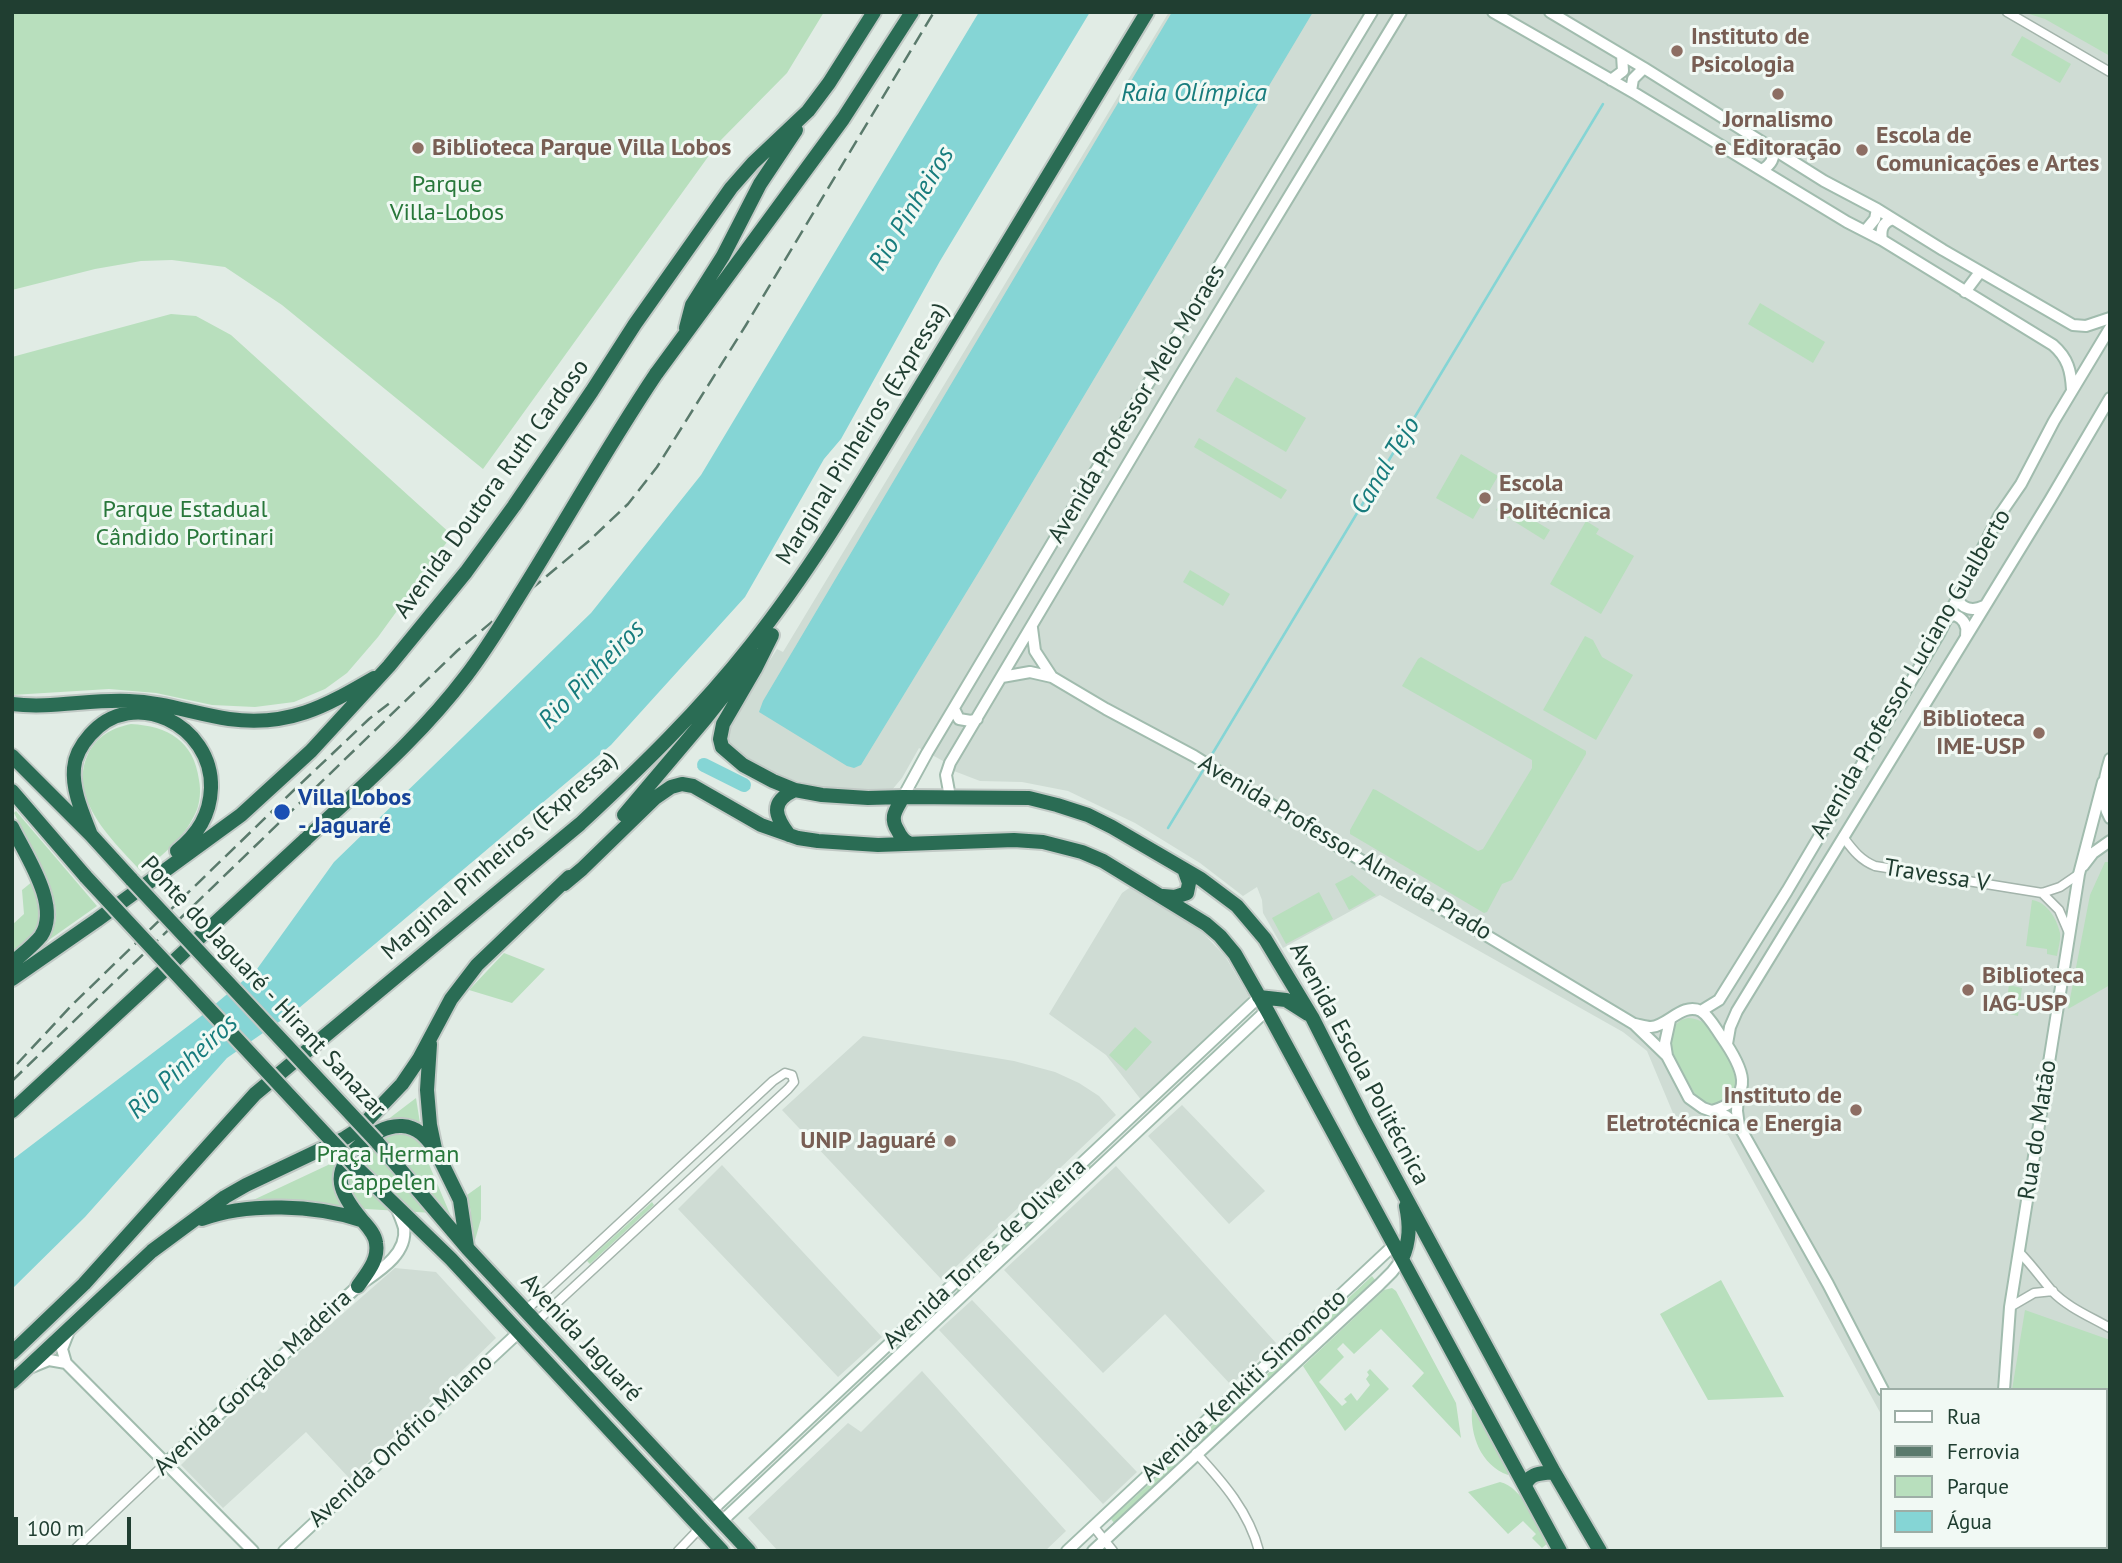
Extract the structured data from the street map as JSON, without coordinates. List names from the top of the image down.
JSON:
{
  "streets": {
    "highway": [
      "Marginal Pinheiros (Expressa)",
      "Avenida Doutora Ruth Cardoso",
      "Ponte do Jaguaré - Hirant Sanazar",
      "Avenida Escola Politécnica",
      "Avenida Jaguaré"
    ],
    "street": [
      "Avenida Professor Melo Moraes",
      "Avenida Professor Luciano Gualberto",
      "Avenida Professor Almeida Prado",
      "Travessa V",
      "Rua do Matão",
      "Avenida Torres de Oliveira",
      "Avenida Gonçalo Madeira",
      "Avenida Kenkiti Simomoto",
      "Avenida Onófrio Milano"
    ]
  },
  "crossings": [
    ["Avenida Professor Melo Moraes", "Avenida Professor Almeida Prado"],
    ["Avenida Professor Melo Moraes", "Avenida Escola Politécnica"],
    ["Avenida Professor Luciano Gualberto", "Avenida Professor Almeida Prado"],
    ["Avenida Professor Luciano Gualberto", "Travessa V"],
    ["Ponte do Jaguaré - Hirant Sanazar", "Avenida Jaguaré"],
    ["Avenida Torres de Oliveira", "Avenida Jaguaré"],
    ["Avenida Jaguaré", "Avenida Gonçalo Madeira"],
    ["Avenida Jaguaré", "Avenida Onófrio Milano"]
  ],
  "water": ["Raia Olímpica", "Rio Pinheiros", "Canal Tejo"],
  "parks": ["Parque Villa-Lobos", "Parque Estadual Cândido Portinari", "Praça Herman Cappelen"],
  "places": [
    "Instituto de Psicologia",
    "Jornalismo e Editoração",
    "Biblioteca Parque Villa Lobos",
    "Escola de Comunicações e Artes",
    "Escola Politécnica",
    "Biblioteca IME-USP",
    "Villa Lobos - Jaguaré",
    "Biblioteca IAG-USP",
    "Instituto de Eletrotécnica e Energia",
    "UNIP Jaguaré"
  ],
  "legend": [
    "Rua",
    "Ferrovia",
    "Parque",
    "Água"
  ],
  "scale_bar": "100 m"
}
